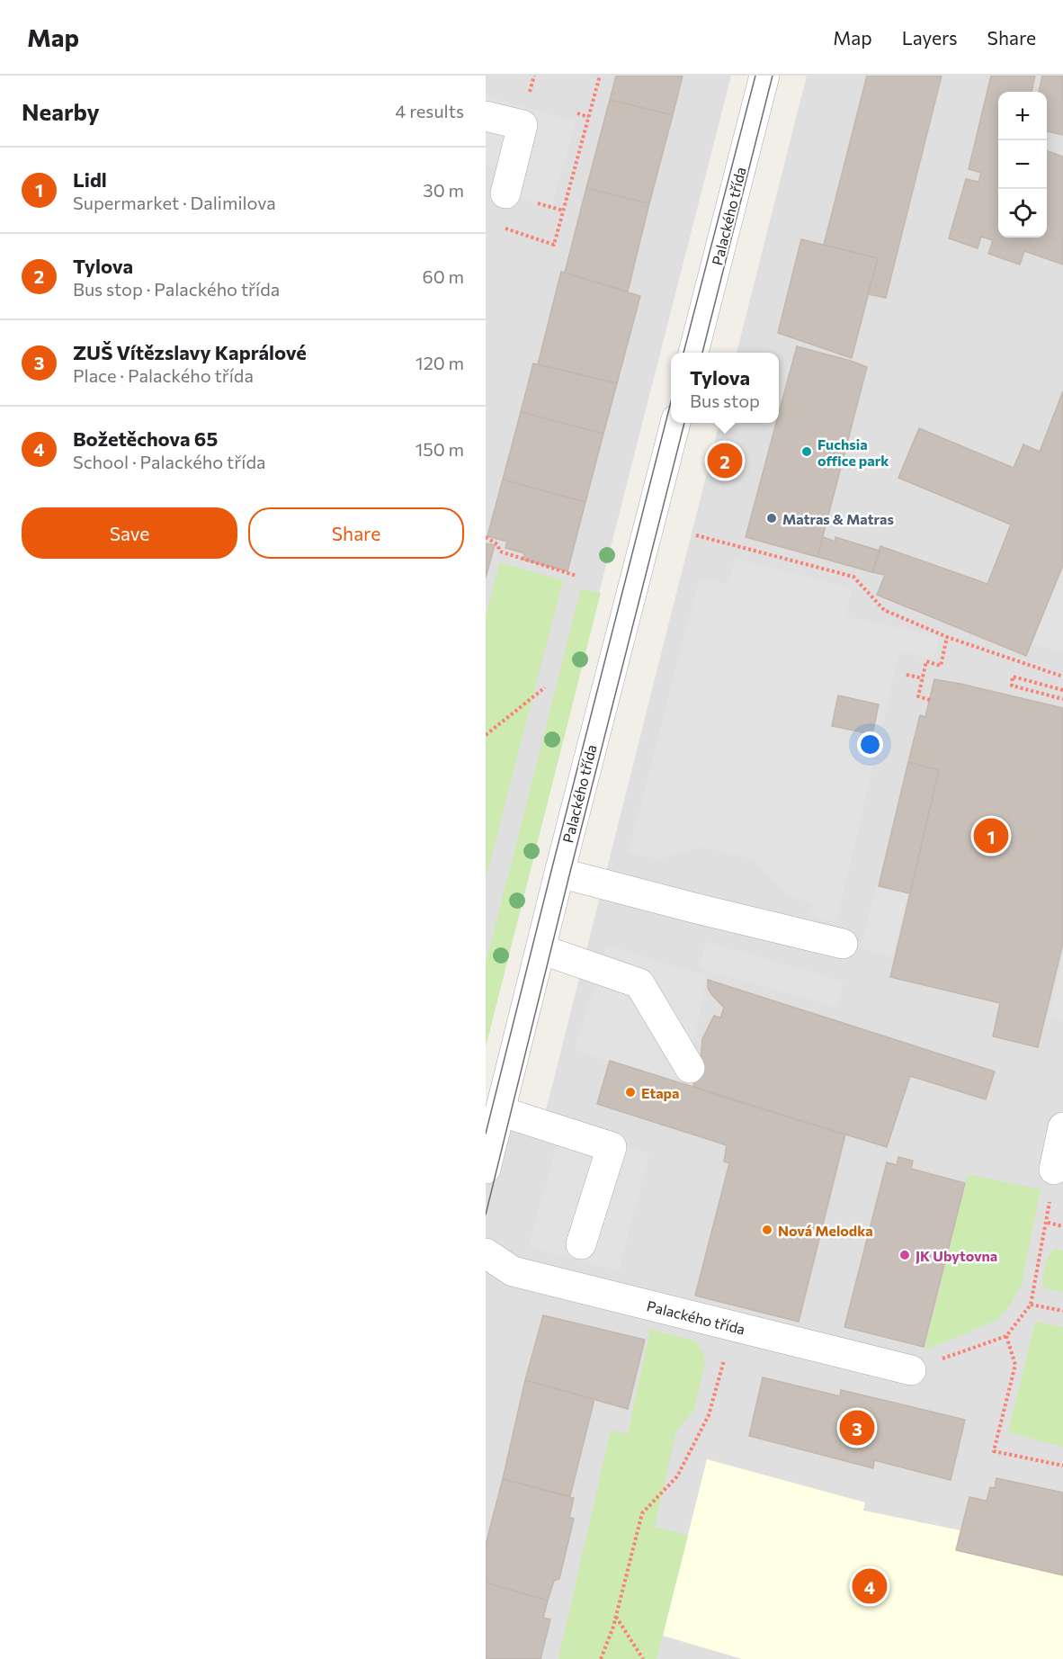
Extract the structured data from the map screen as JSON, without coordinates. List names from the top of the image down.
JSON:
{
  "streets": {
    "street": ["Palackého třída"]
  },
  "places": [
    "Fuchsia office park",
    "Matras & Matras",
    "Etapa",
    "Nová Melodka",
    "JK Ubytovna"
  ],
  "page": {
    "header": "Map",
    "nav": ["Map", "Layers", "Share"],
    "heading": ["Nearby", "4 results"],
    "map_buttons": ["+", "−"],
    "list": [
      {
        "mark": "1",
        "name": "Lidl",
        "note": "Supermarket · Dalimilova",
        "value": "30 m"
      },
      {
        "mark": "2",
        "name": "Tylova",
        "note": "Bus stop · Palackého třída",
        "value": "60 m"
      },
      {
        "mark": "3",
        "name": "ZUŠ Vítězslavy Kaprálové",
        "note": "Place · Palackého třída",
        "value": "120 m"
      },
      {
        "mark": "4",
        "name": "Božetěchova 65",
        "note": "School · Palackého třída",
        "value": "150 m"
      }
    ],
    "popup": ["Tylova", "Bus stop"],
    "pins": [
      "2",
      "1",
      "3",
      "4"
    ],
    "buttons": ["Save", "Share"]
  }
}
